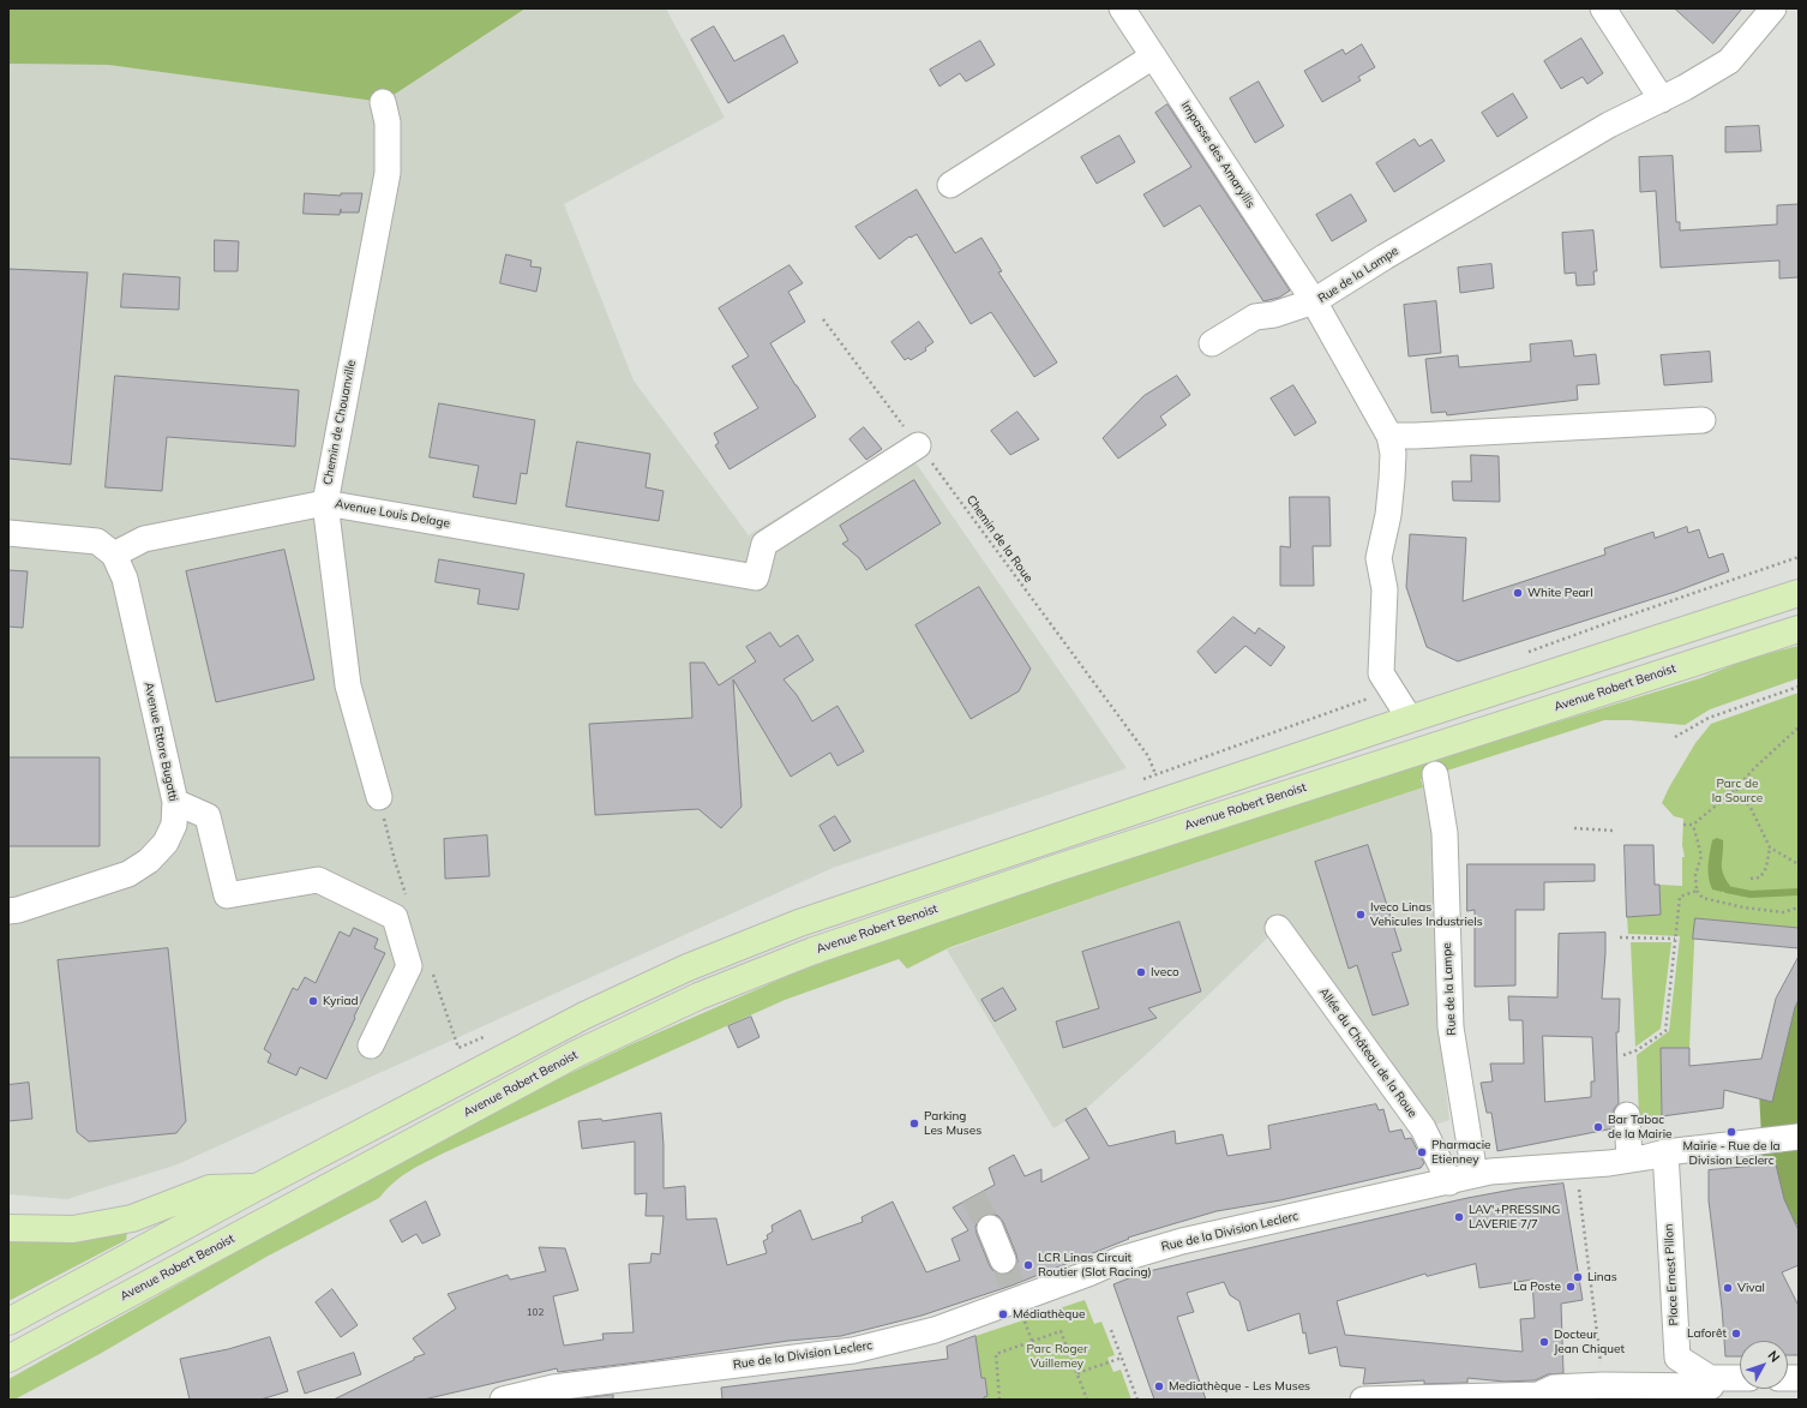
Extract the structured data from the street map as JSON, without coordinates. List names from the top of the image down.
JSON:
{
  "streets": {
    "main road": ["Avenue Robert Benoist"],
    "street": [
      "Impasse des Amaryllis",
      "Rue de la Lampe",
      "Chemin de Chouanville",
      "Avenue Louis Delage",
      "Avenue Ettore Bugatti",
      "Allée du Château de la Roue",
      "Rue de la Division Leclerc",
      "Place Ernest Pillon"
    ],
    "path": ["Chemin de la Roue"]
  },
  "crossings": [
    ["Impasse des Amaryllis", "Rue de la Lampe"],
    ["Rue de la Lampe", "Rue de la Division Leclerc"],
    ["Chemin de Chouanville", "Avenue Louis Delage"],
    ["Avenue Louis Delage", "Chemin de la Roue"],
    ["Avenue Louis Delage", "Avenue Ettore Bugatti"],
    ["Allée du Château de la Roue", "Rue de la Division Leclerc"],
    ["Rue de la Division Leclerc", "Place Ernest Pillon"]
  ],
  "parks": ["Parc de la Source", "Parc Roger Vuillemey"],
  "places": [
    "White Pearl",
    "Iveco Linas Vehicules Industriels",
    "Iveco",
    "Kyriad",
    "Parking Les Muses",
    "Bar Tabac de la Mairie",
    "Mairie - Rue de la Division Leclerc",
    "Pharmacie Etienney",
    "LAV'+PRESSING LAVERIE 7/7",
    "LCR Linas Circuit Routier (Slot Racing)",
    "Linas",
    "La Poste",
    "Vival",
    "Médiathèque",
    "Laforêt",
    "Docteur Jean Chiquet",
    "Mediathèque - Les Muses"
  ],
  "house_numbers": ["102"],
  "north": "top right"
}
